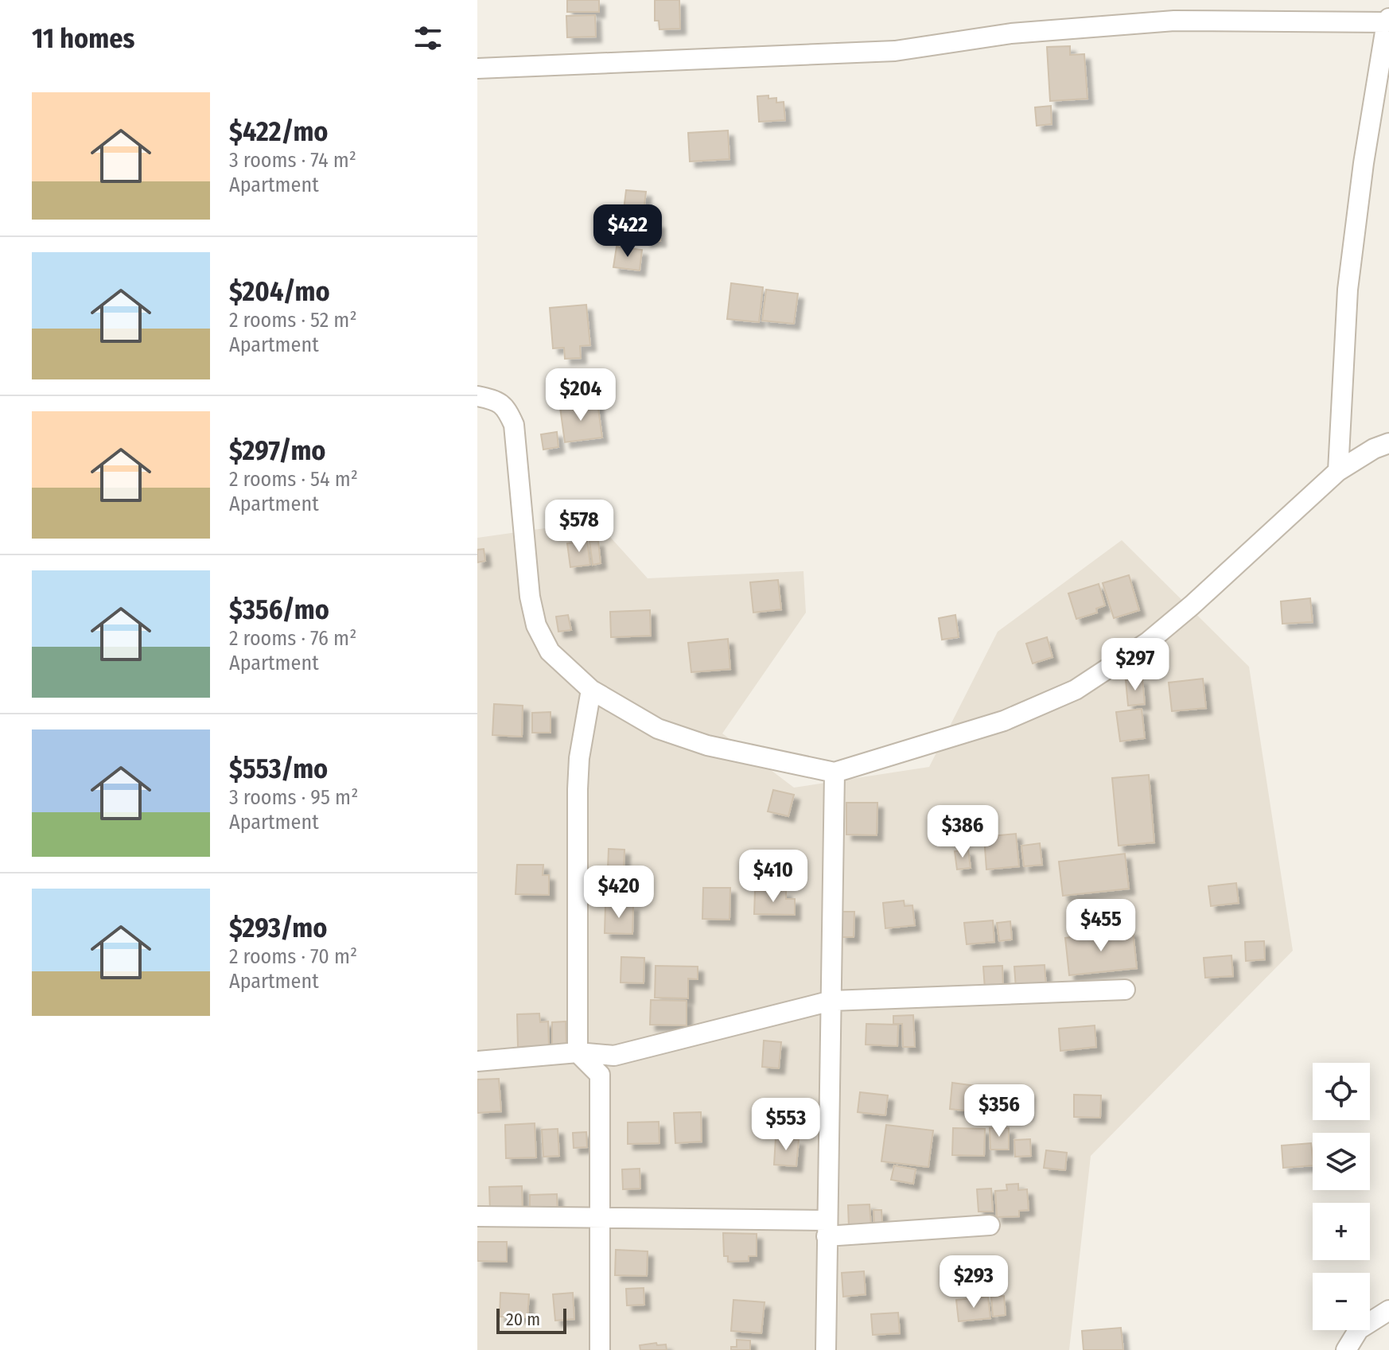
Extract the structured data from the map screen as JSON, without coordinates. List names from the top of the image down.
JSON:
{
  "scale_bar": "20 m",
  "page": {
    "heading": "11 homes",
    "list": [
      {
        "name": "$422/mo",
        "note": "3 rooms · 74 m² · Apartment"
      },
      {
        "name": "$204/mo",
        "note": "2 rooms · 52 m² · Apartment"
      },
      {
        "name": "$297/mo",
        "note": "2 rooms · 54 m² · Apartment"
      },
      {
        "name": "$356/mo",
        "note": "2 rooms · 76 m² · Apartment"
      },
      {
        "name": "$553/mo",
        "note": "3 rooms · 95 m² · Apartment"
      },
      {
        "name": "$293/mo",
        "note": "2 rooms · 70 m² · Apartment"
      }
    ],
    "price": [
      "$422",
      "$204",
      "$578",
      "$297",
      "$386",
      "$410",
      "$420",
      "$455",
      "$356",
      "$553",
      "$293"
    ],
    "map_buttons": ["+", "−"],
    "scale": "20 m"
  }
}
